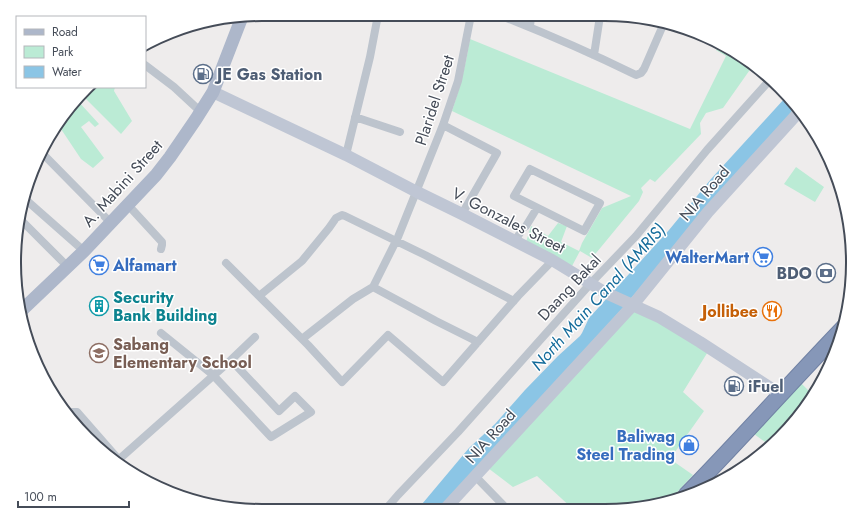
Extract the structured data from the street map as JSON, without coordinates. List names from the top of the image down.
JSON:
{
  "streets": {
    "main road": ["A. Mabini Street"],
    "street": [
      "Plaridel Street",
      "NIA Road",
      "V. Gonzales Street",
      "Daang Bakal"
    ]
  },
  "crossings": [
    ["Plaridel Street", "V. Gonzales Street"],
    ["A. Mabini Street", "V. Gonzales Street"],
    ["NIA Road", "V. Gonzales Street"],
    ["V. Gonzales Street", "Daang Bakal"]
  ],
  "water": ["North Main Canal (AMRIS)"],
  "places": {
    "fuel station": ["JE Gas Station", "iFuel"],
    "supermarket": ["WalterMart", "Alfamart"],
    "bank": ["BDO"],
    "building": ["Security Bank Building"],
    "restaurant": ["Jollibee"],
    "school or university": ["Sabang Elementary School"],
    "shop": ["Baliwag Steel Trading"]
  },
  "legend": ["Road", "Park", "Water"],
  "scale_bar": "100 m"
}
